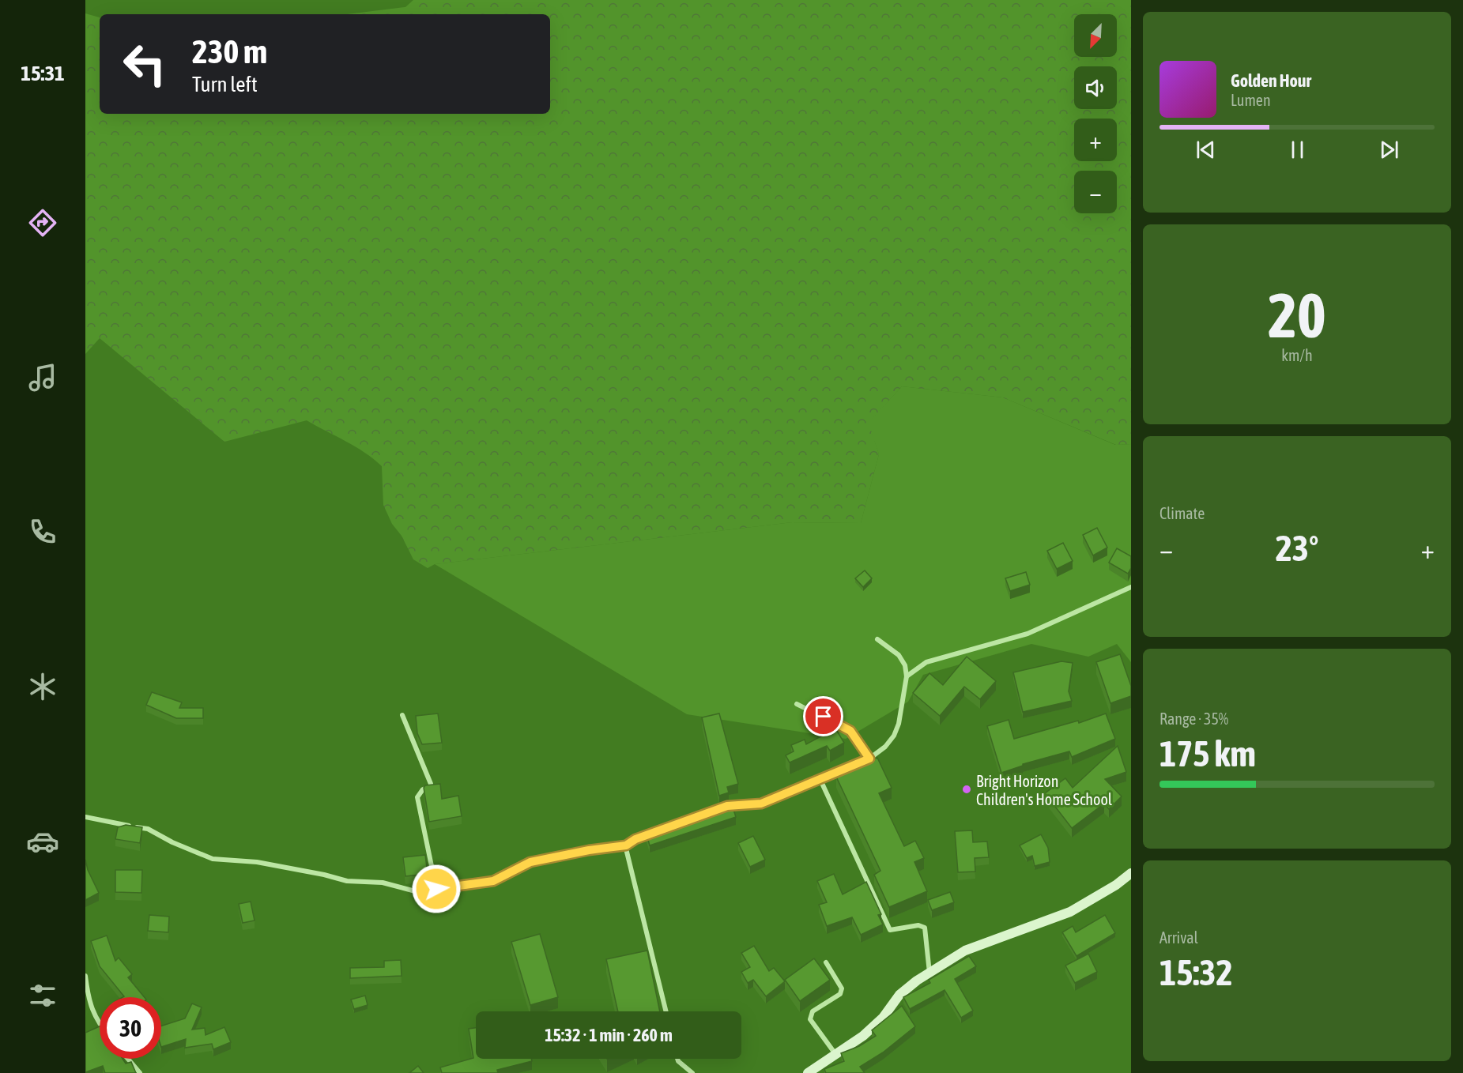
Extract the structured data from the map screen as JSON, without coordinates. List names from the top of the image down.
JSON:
{
  "places": ["Bright Horizon Children's Home School"],
  "north": "bottom left",
  "page": {
    "tabs": "15:31",
    "map_buttons": ["+", "−"],
    "turn": ["230 m", "Turn left"],
    "song": ["Golden Hour", "Lumen"],
    "tile": [
      ["20", "km/h"],
      "Climate",
      ["Range · 35%", "175 km"],
      ["Arrival", "15:32"]
    ],
    "heat": ["−", "23°", "+"],
    "limit": "30",
    "trip": "15:32 · 1 min · 260 m"
  }
}
